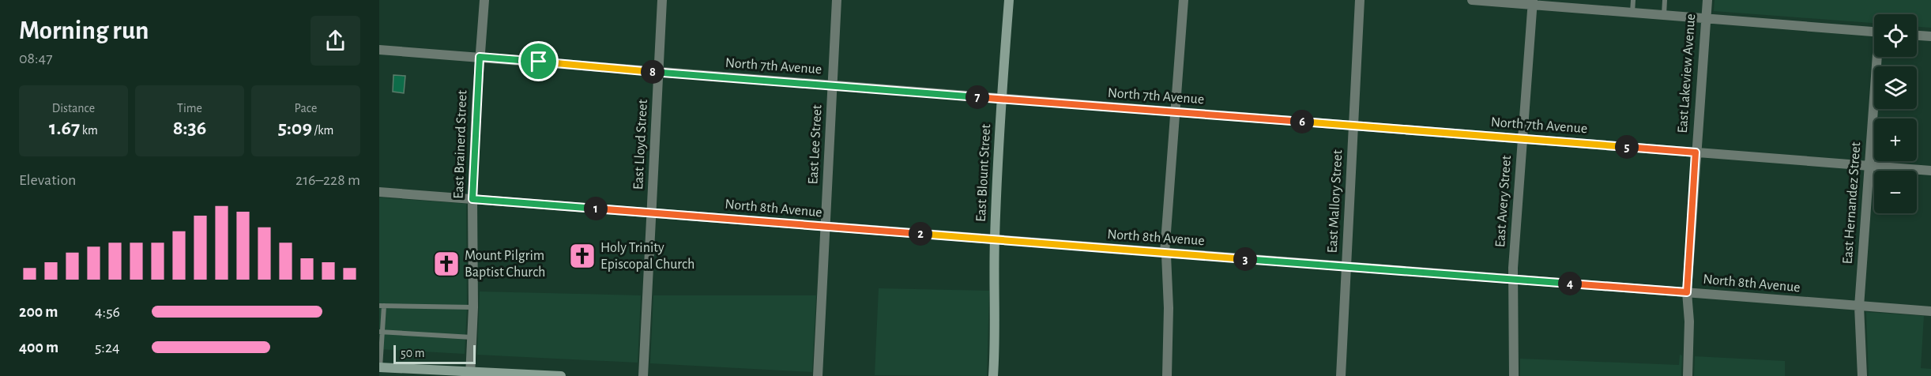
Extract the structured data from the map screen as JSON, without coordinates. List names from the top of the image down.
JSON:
{
  "streets": {
    "street": [
      "North 7th Avenue",
      "East Lakeview Avenue",
      "East Brainerd Street",
      "East Lloyd Street",
      "East Lee Street",
      "East Blount Street",
      "East Mallory Street",
      "East Avery Street",
      "East Hernandez Street",
      "North 8th Avenue"
    ]
  },
  "crossings": [
    ["North 7th Avenue", "East Lakeview Avenue"],
    ["North 7th Avenue", "East Brainerd Street"],
    ["North 7th Avenue", "East Lloyd Street"],
    ["North 7th Avenue", "East Lee Street"],
    ["North 7th Avenue", "East Blount Street"],
    ["North 7th Avenue", "East Mallory Street"],
    ["North 7th Avenue", "East Avery Street"],
    ["North 7th Avenue", "East Hernandez Street"],
    ["East Lakeview Avenue", "North 8th Avenue"],
    ["East Brainerd Street", "North 8th Avenue"],
    ["East Lloyd Street", "North 8th Avenue"],
    ["East Lee Street", "North 8th Avenue"],
    ["East Blount Street", "North 8th Avenue"],
    ["East Mallory Street", "North 8th Avenue"],
    ["East Avery Street", "North 8th Avenue"],
    ["East Hernandez Street", "North 8th Avenue"]
  ],
  "places": {
    "church": ["Holy Trinity Episcopal Church", "Mount Pilgrim Baptist Church"]
  },
  "scale_bar": "50 m",
  "page": {
    "heading": ["Morning run", "08:47"],
    "map_buttons": ["+", "−"],
    "pins": [
      "8",
      "7",
      "6",
      "5",
      "1",
      "2",
      "3",
      "4"
    ],
    "stats": [
      ["Distance", "1.67 km"],
      ["Time", "8:36"],
      ["Pace", "5:09 /km"]
    ],
    "chart": ["Elevation", "216–228 m"],
    "list": [
      {
        "name": "200 m",
        "note": "4:56"
      },
      {
        "name": "400 m",
        "note": "5:24"
      }
    ],
    "scale": "50 m"
  }
}
